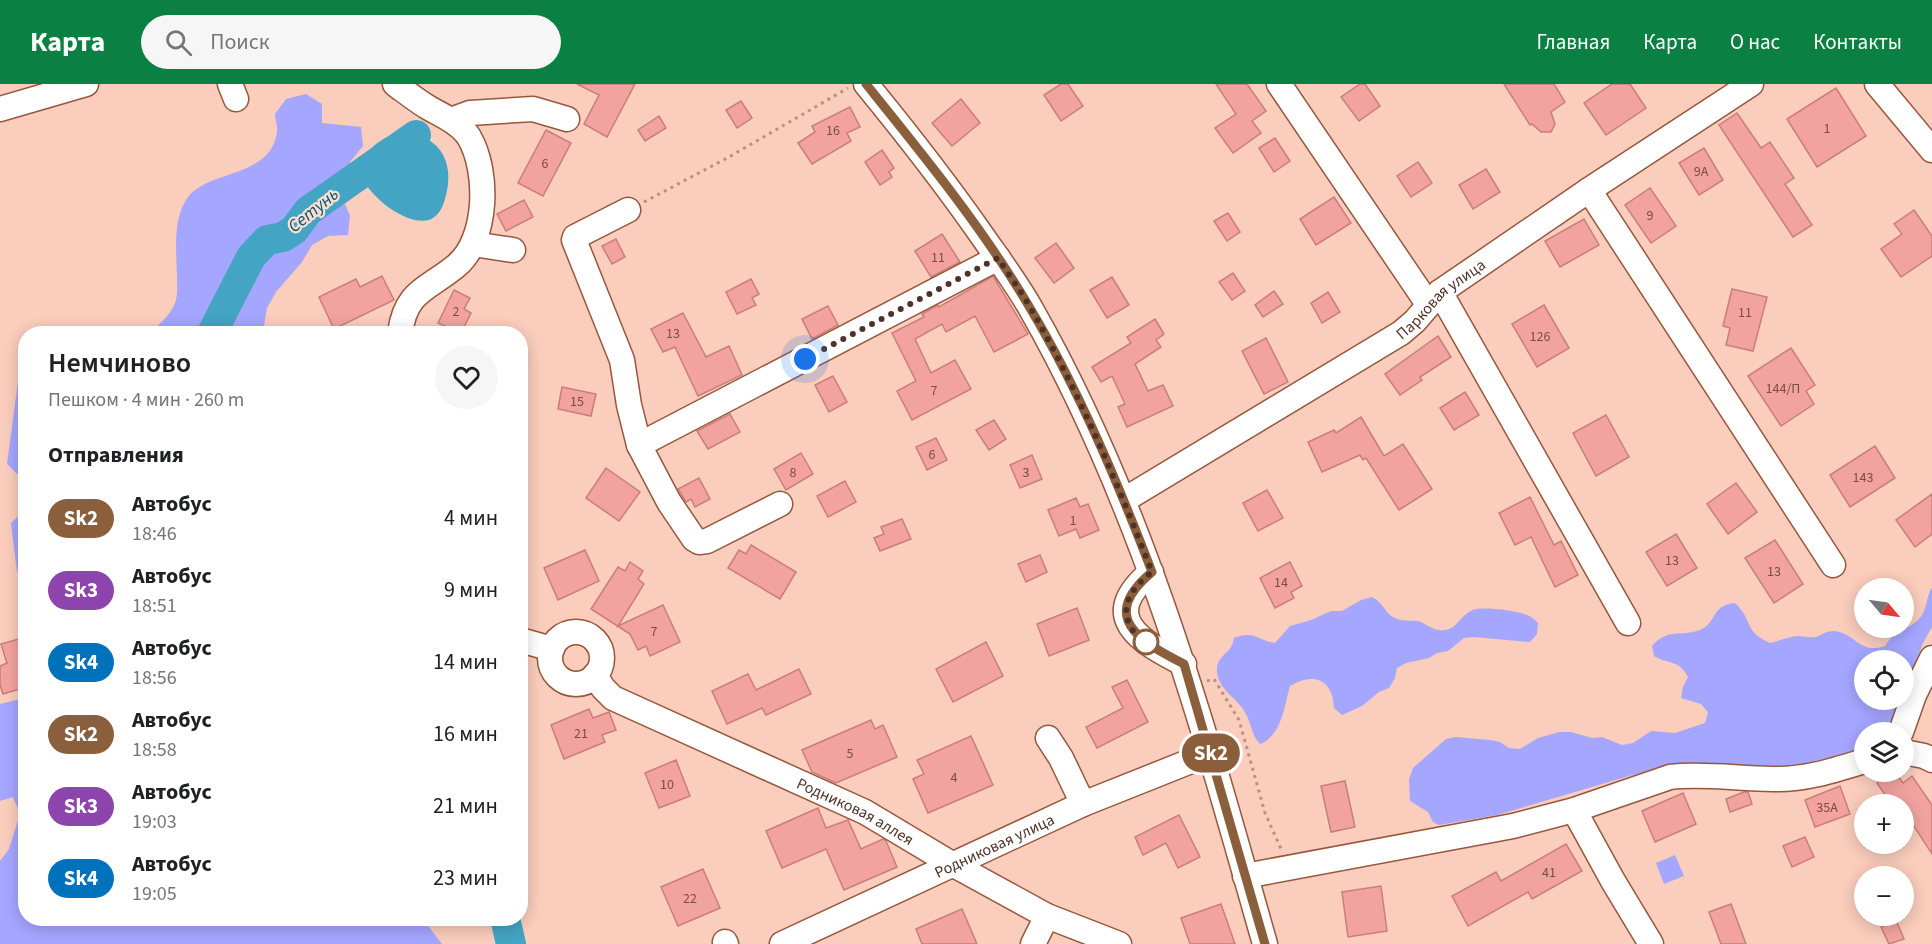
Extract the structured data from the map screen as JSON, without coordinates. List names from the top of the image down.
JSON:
{
  "streets": {
    "street": ["Парковая улица", "Родниковая аллея", "Родниковая улица"]
  },
  "crossings": [
    ["Родниковая аллея", "Родниковая улица"]
  ],
  "water": ["Сетунь"],
  "lines": ["bus line Sk2"],
  "house_numbers": [
    "1",
    "16",
    "6",
    "9А",
    "9",
    "11",
    "2",
    "11",
    "13",
    "126",
    "144/П",
    "7",
    "15",
    "6",
    "8",
    "3",
    "143",
    "1",
    "13",
    "13",
    "14",
    "7",
    "21",
    "5",
    "4",
    "10",
    "35А",
    "41",
    "22"
  ],
  "north": "bottom right",
  "page": {
    "header": "Карта",
    "search": "Поиск",
    "nav": [
      "Главная",
      "Карта",
      "О нас",
      "Контакты"
    ],
    "on_map": "Sk2",
    "heading": [
      ["Немчиново", "Пешком · 4 мин · 260 m"],
      "Отправления"
    ],
    "list": [
      {
        "mark": "Sk2",
        "name": "Автобус",
        "note": "18:46",
        "value": "4 мин"
      },
      {
        "mark": "Sk3",
        "name": "Автобус",
        "note": "18:51",
        "value": "9 мин"
      },
      {
        "mark": "Sk4",
        "name": "Автобус",
        "note": "18:56",
        "value": "14 мин"
      },
      {
        "mark": "Sk2",
        "name": "Автобус",
        "note": "18:58",
        "value": "16 мин"
      },
      {
        "mark": "Sk3",
        "name": "Автобус",
        "note": "19:03",
        "value": "21 мин"
      },
      {
        "mark": "Sk4",
        "name": "Автобус",
        "note": "19:05",
        "value": "23 мин"
      }
    ],
    "map_buttons": ["+", "−"]
  }
}
